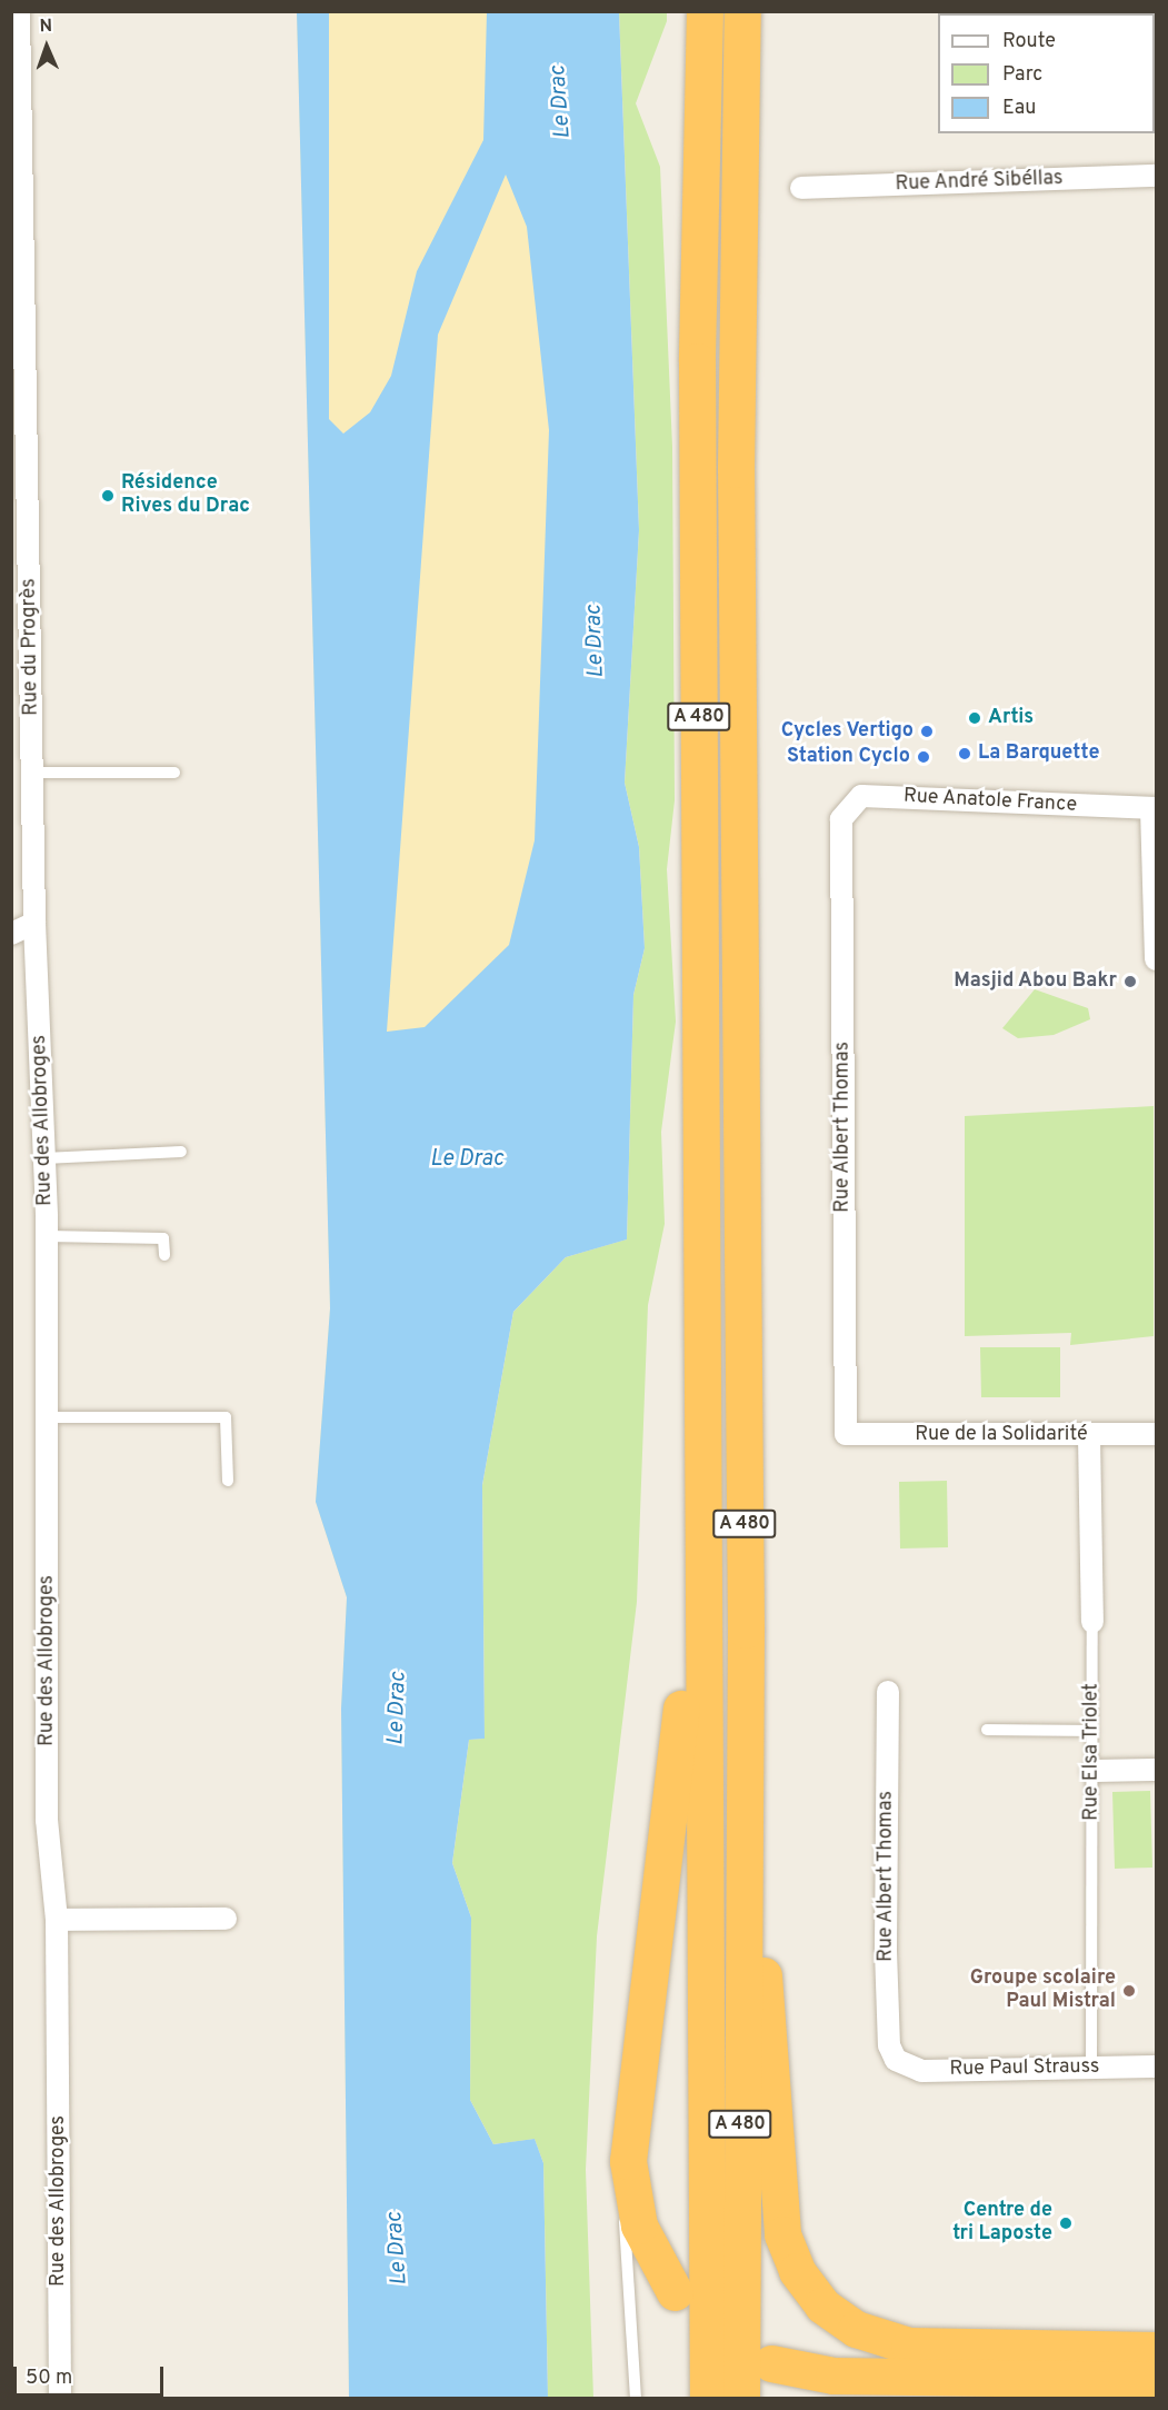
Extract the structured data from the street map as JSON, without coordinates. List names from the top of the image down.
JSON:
{
  "streets": {
    "highway": ["A 480"],
    "street": [
      "Rue André Sibéllas",
      "Rue du Progrès",
      "Rue Anatole France",
      "Rue des Allobroges",
      "Rue Albert Thomas",
      "Rue de la Solidarité",
      "Rue Elsa Triolet",
      "Rue Paul Strauss"
    ]
  },
  "crossings": [
    ["Rue du Progrès", "Rue des Allobroges"],
    ["Rue Anatole France", "Rue Albert Thomas"],
    ["Rue Albert Thomas", "Rue de la Solidarité"],
    ["Rue Albert Thomas", "Rue Paul Strauss"],
    ["Rue de la Solidarité", "Rue Elsa Triolet"],
    ["Rue Elsa Triolet", "Rue Paul Strauss"]
  ],
  "water": ["Le Drac"],
  "places": [
    "Résidence Rives du Drac",
    "Artis",
    "Cycles Vertigo",
    "La Barquette",
    "Station Cyclo",
    "Masjid Abou Bakr",
    "Groupe scolaire Paul Mistral",
    "Centre de tri Laposte"
  ],
  "legend": ["Route", "Parc", "Eau"],
  "scale_bar": "50 m",
  "north": "top"
}
